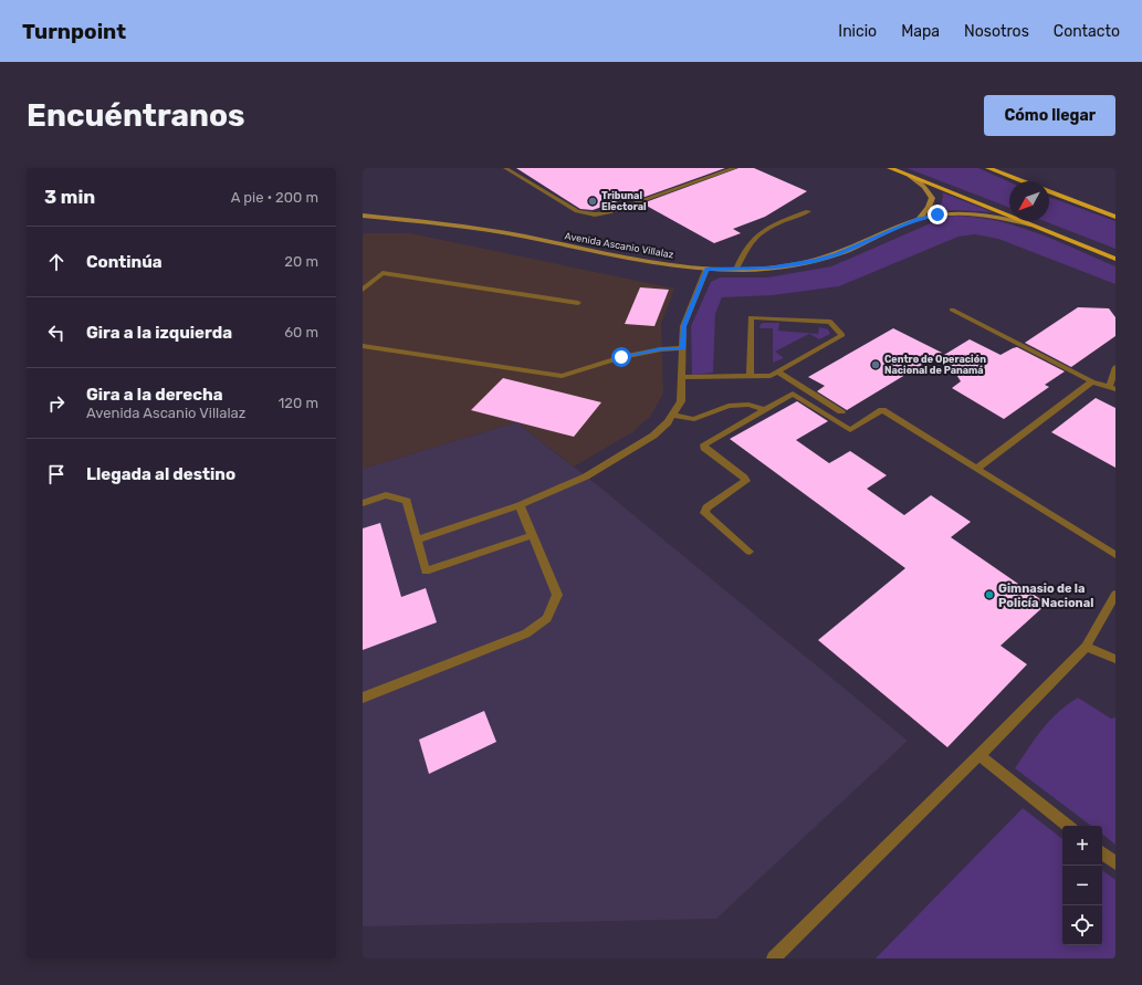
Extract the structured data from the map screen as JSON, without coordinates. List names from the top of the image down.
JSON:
{
  "streets": {
    "main road": ["Avenida Ascanio Villalaz"]
  },
  "places": ["Tribunal Electoral", "Centro de Operación Nacional de Panamá", "Gimnasio de la Policía Nacional"],
  "north": "bottom left",
  "page": {
    "header": "Turnpoint",
    "nav": [
      "Inicio",
      "Mapa",
      "Nosotros",
      "Contacto"
    ],
    "buttons": "Cómo llegar",
    "title": "Encuéntranos",
    "heading": ["3 min", "A pie · 200 m"],
    "list": [
      ["Continúa", "20 m"],
      ["Gira a la izquierda", "60 m"],
      ["Gira a la derecha", "Avenida Ascanio Villalaz", "120 m"],
      "Llegada al destino"
    ],
    "map_buttons": ["+", "−"]
  }
}
